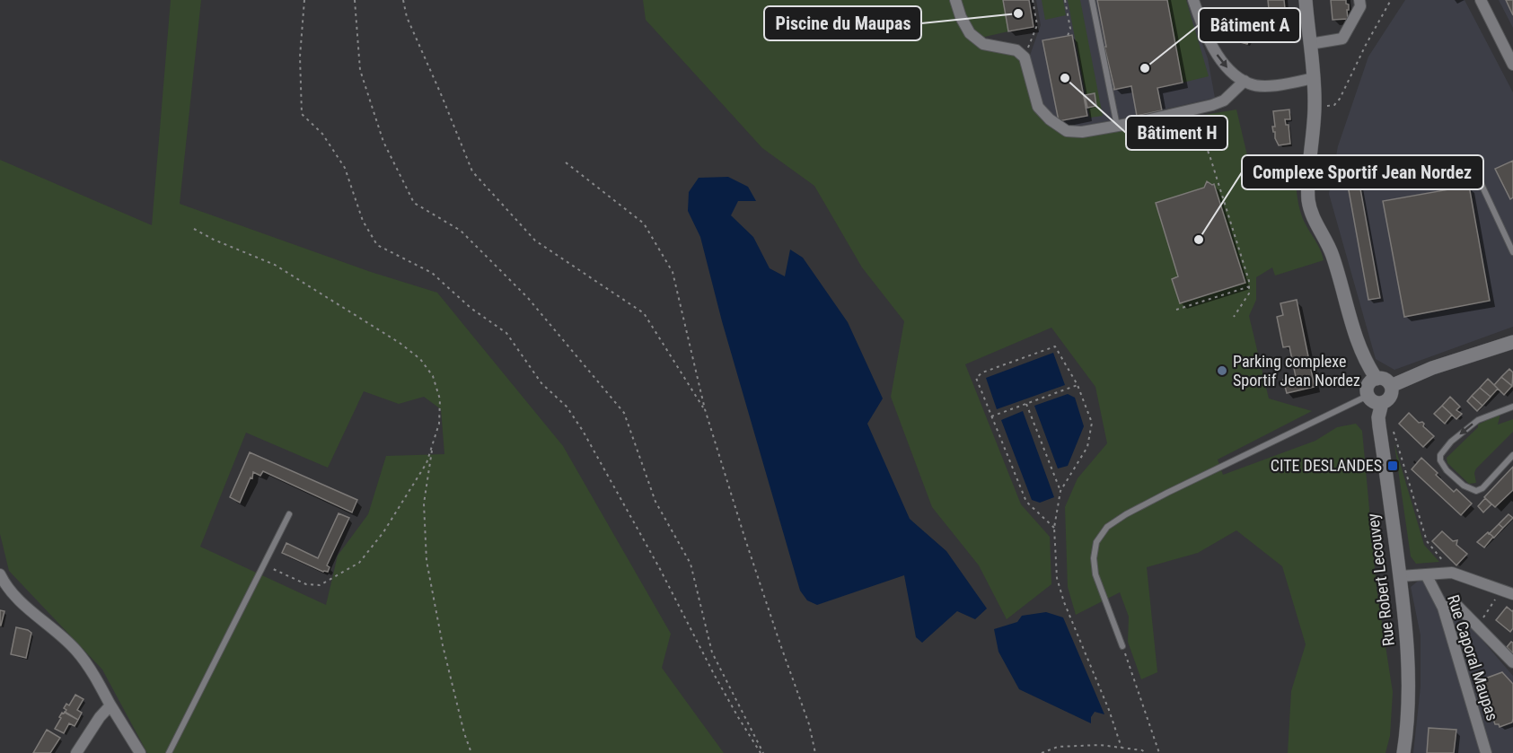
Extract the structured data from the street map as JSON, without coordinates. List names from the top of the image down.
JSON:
{
  "streets": {
    "street": ["Rue Robert Lecouvey", "Rue Caporal Maupas"]
  },
  "places": {
    "other": [
      "Piscine du Maupas",
      "Bâtiment A",
      "Bâtiment H",
      "Complexe Sportif Jean Nordez",
      "Parking complexe Sportif Jean Nordez"
    ],
    "transit": ["CITE DESLANDES"]
  }
}
